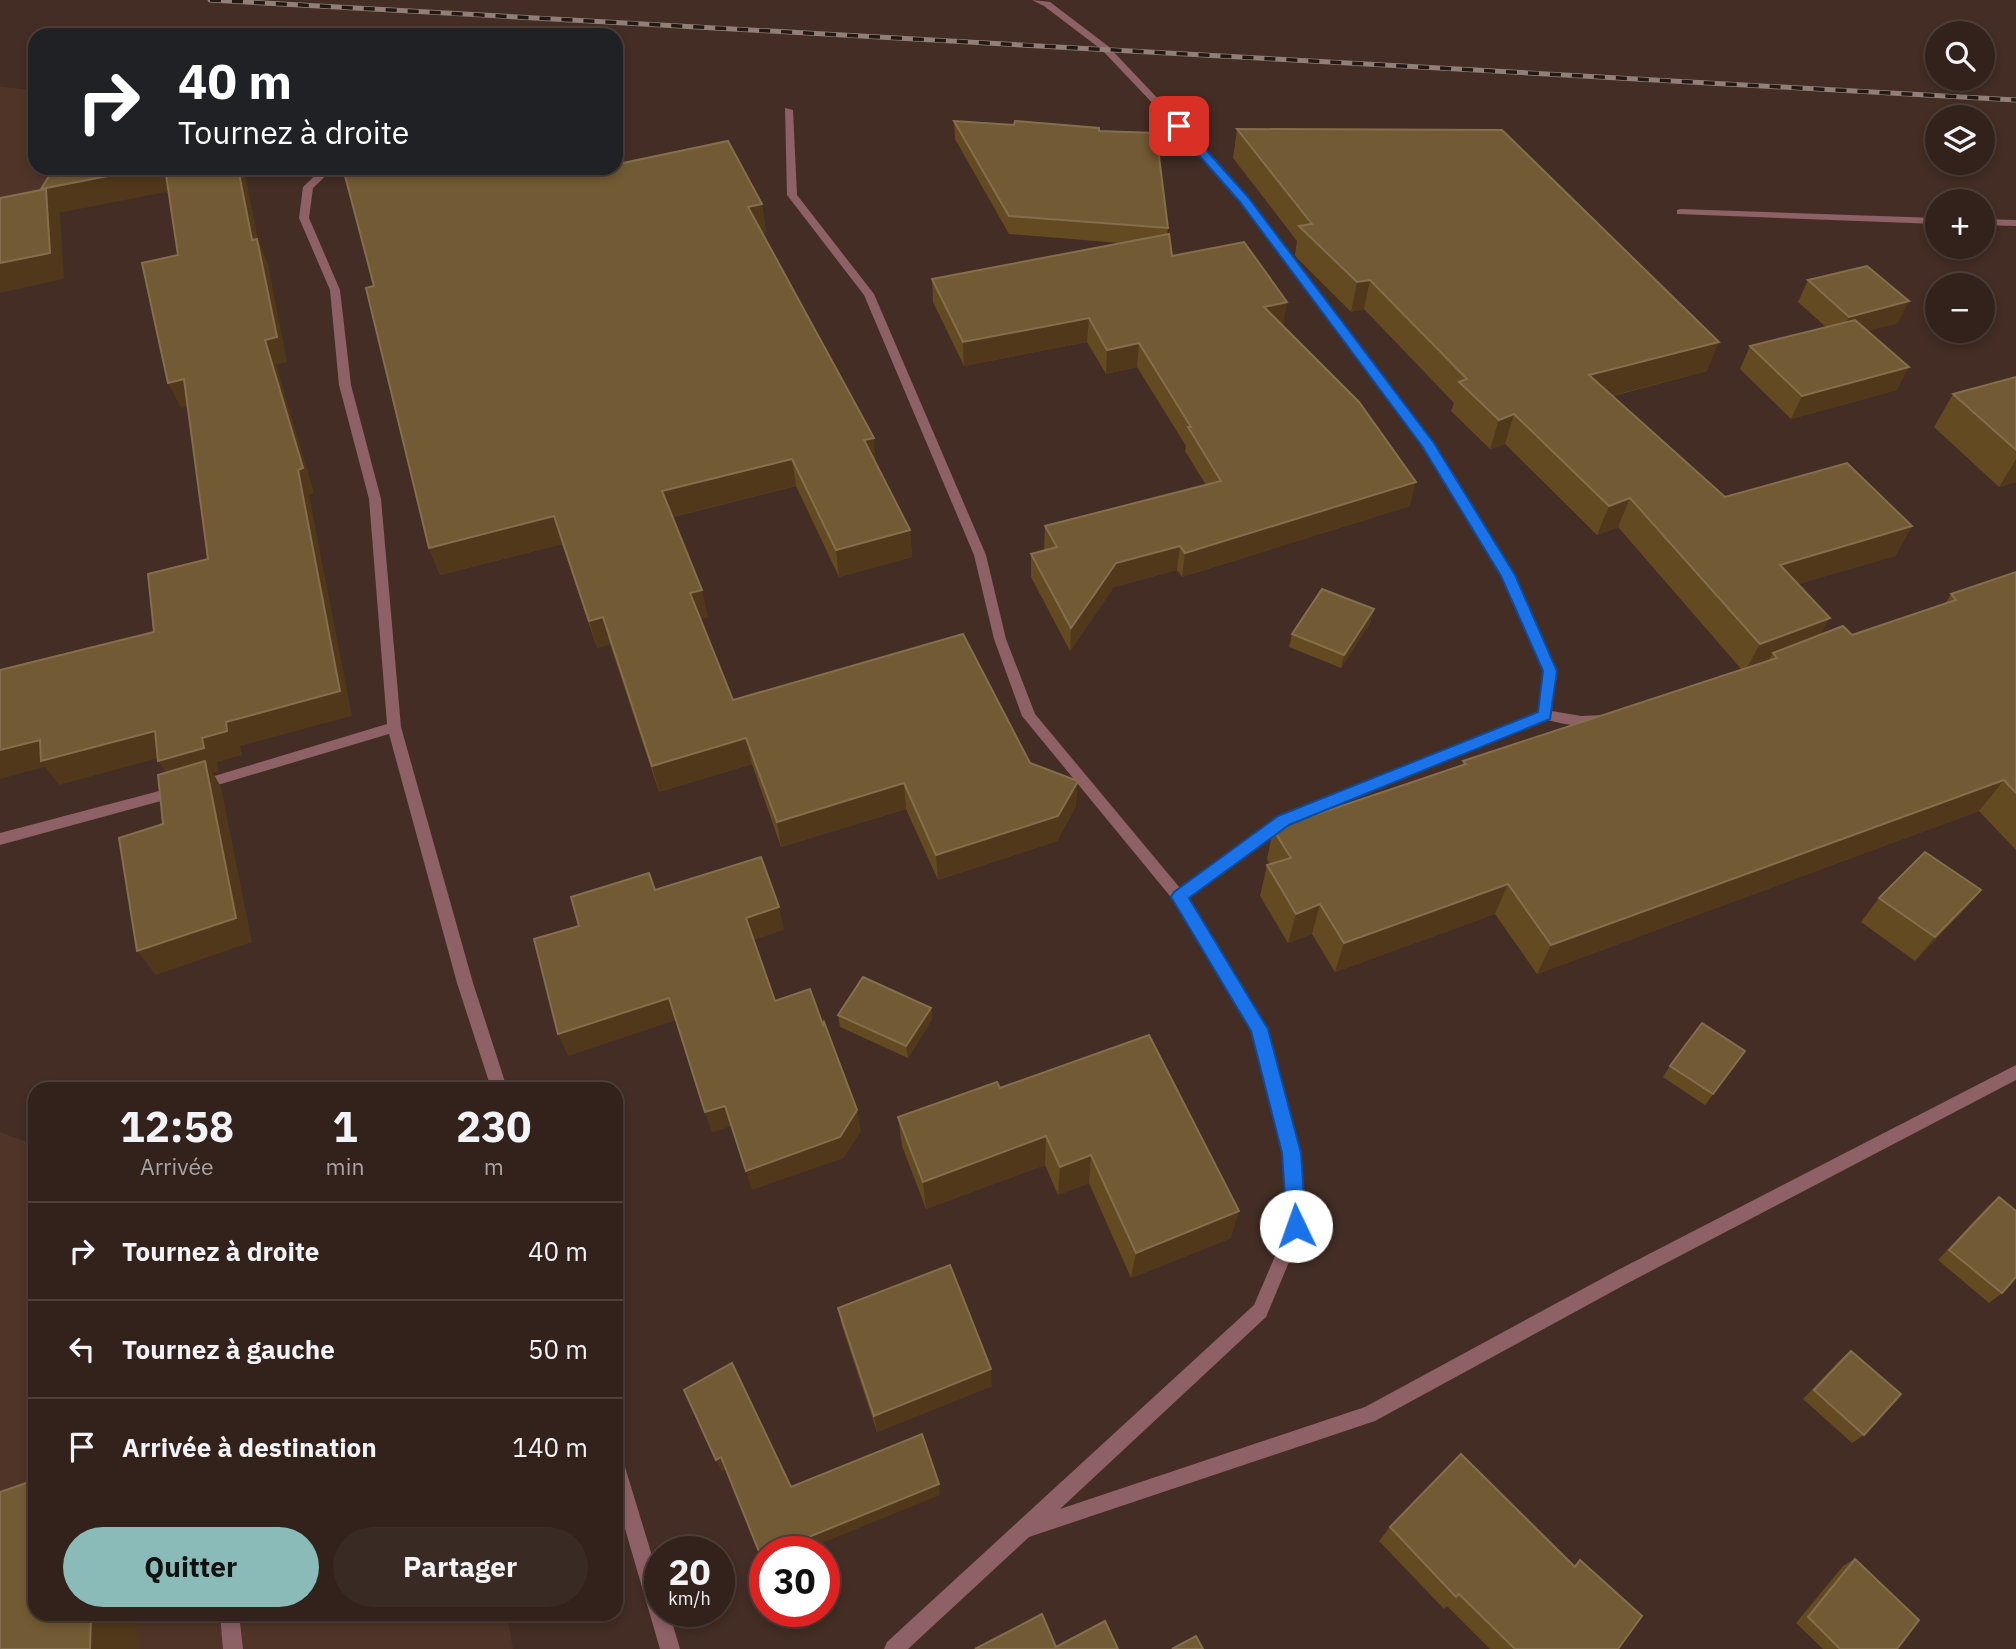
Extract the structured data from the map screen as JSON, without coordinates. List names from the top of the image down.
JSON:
{
  "page": {
    "map_buttons": ["+", "−"],
    "turn": ["40 m", "Tournez à droite"],
    "eta": [
      "12:58",
      "Arrivée",
      "1",
      "min",
      "230",
      "m"
    ],
    "list": [
      {
        "name": "Tournez à droite",
        "value": "40 m"
      },
      {
        "name": "Tournez à gauche",
        "value": "50 m"
      },
      {
        "name": "Arrivée à destination",
        "value": "140 m"
      }
    ],
    "buttons": ["Quitter", "Partager"],
    "speed": "20 km/h",
    "limit": "30"
  }
}
